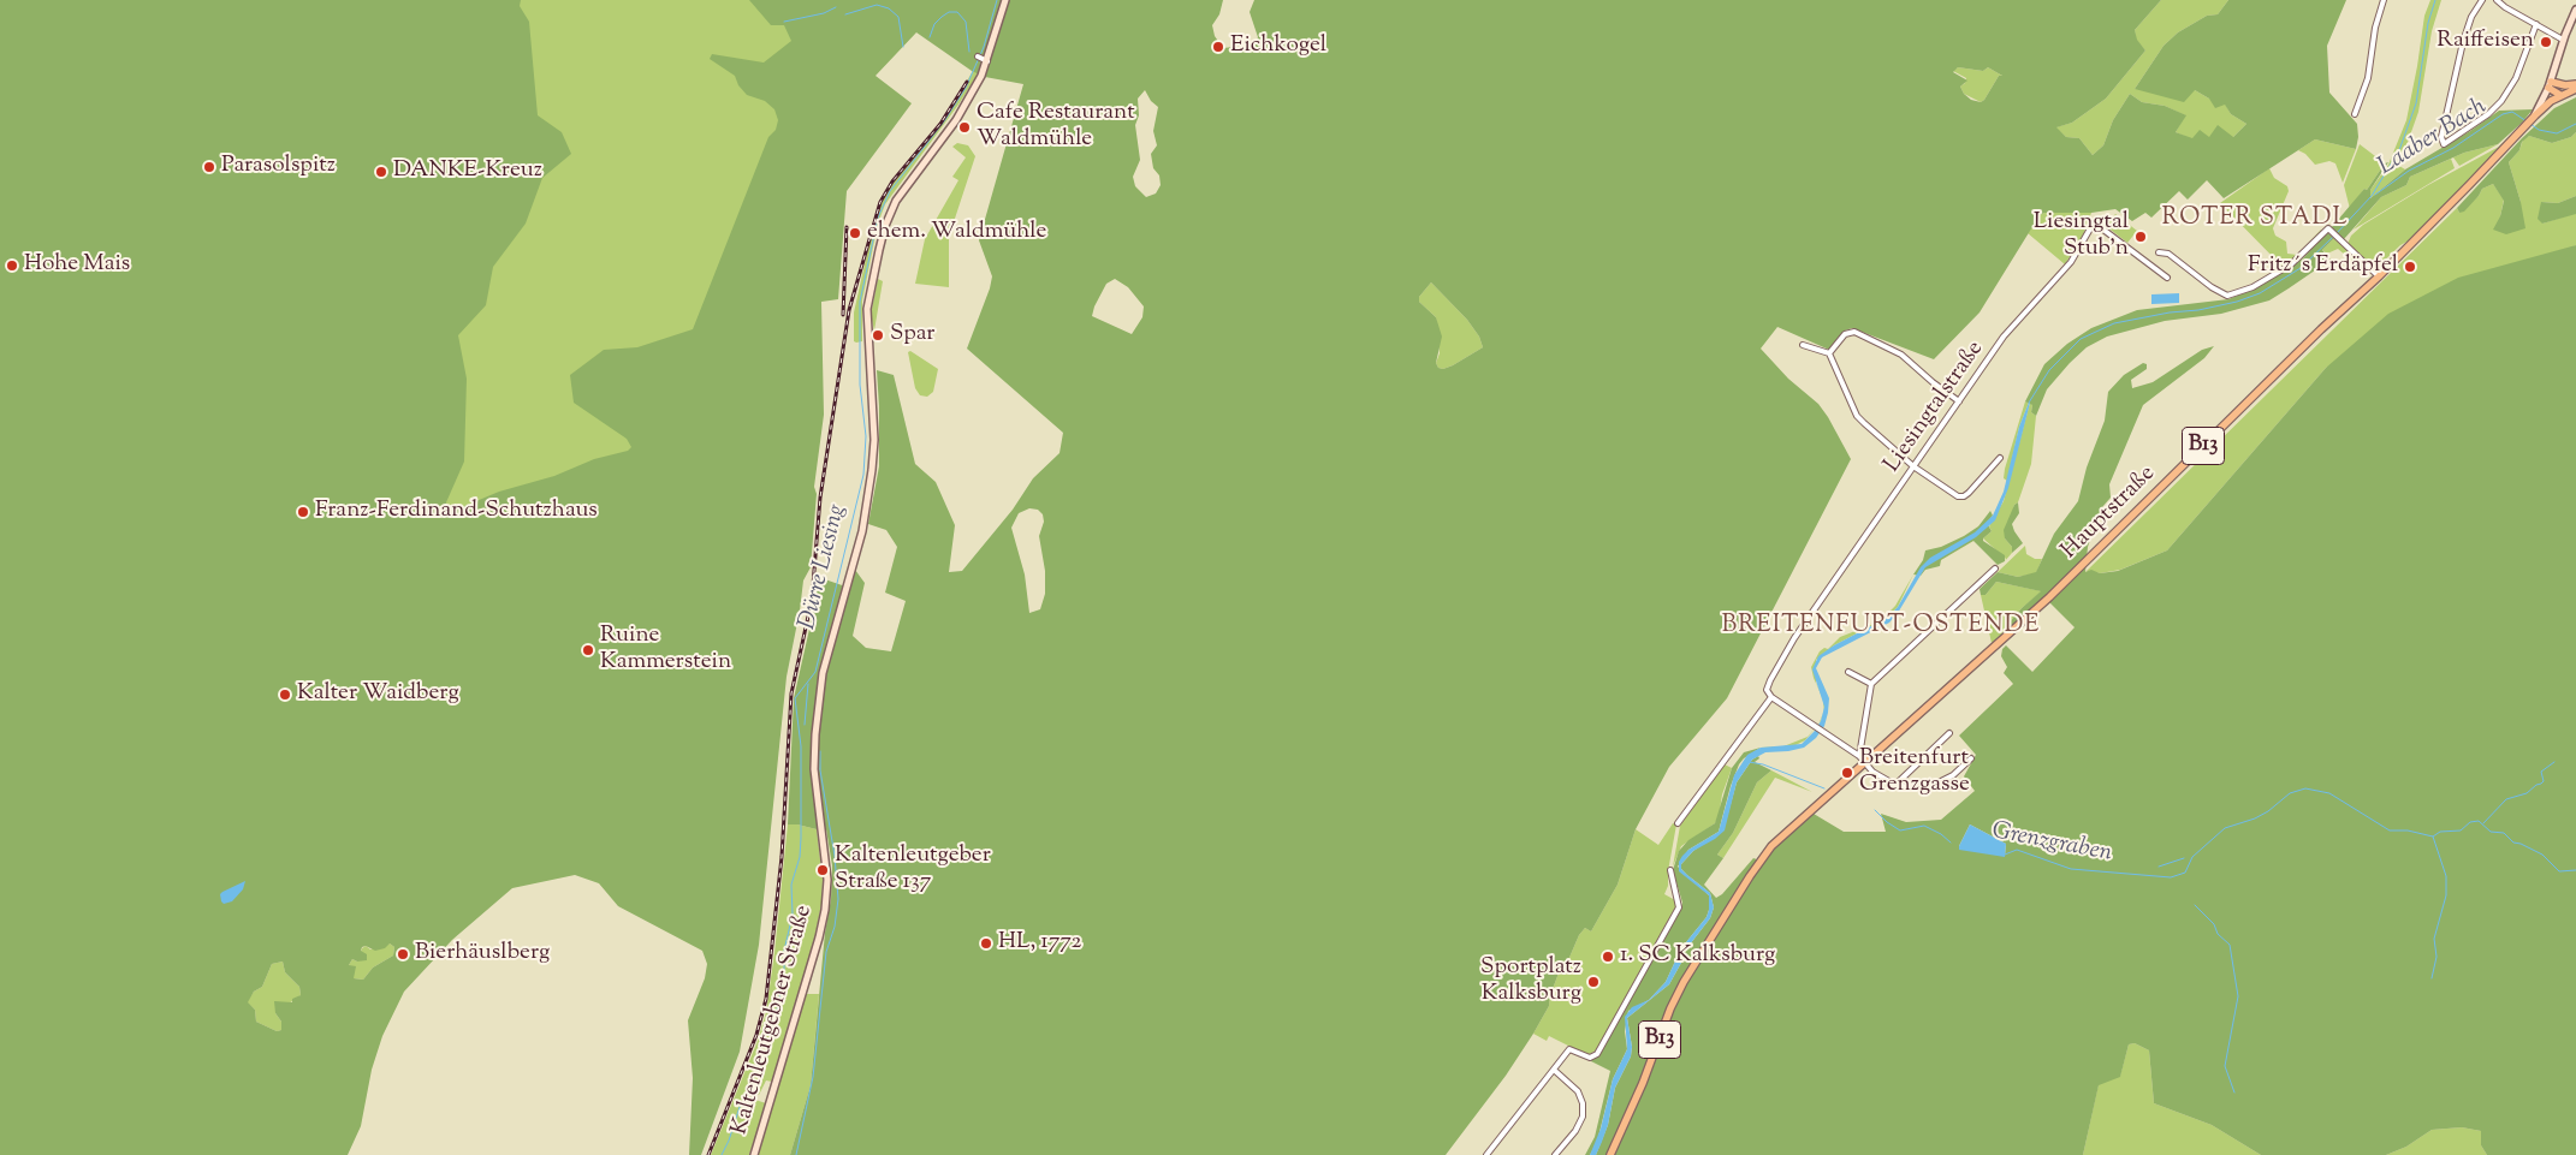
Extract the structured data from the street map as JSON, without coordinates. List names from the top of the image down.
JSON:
{
  "streets": {
    "main road": ["B13", "Hauptstraße", "Kaltenleutgebner Straße"],
    "street": ["Liesingtalstraße"]
  },
  "crossings": [
    ["B13", "Hauptstraße"]
  ],
  "districts": ["ROTER STADL", "BREITENFURT-OSTENDE"],
  "water": ["Laaber Bach", "Dürre Liesing", "Grenzgraben"],
  "places": [
    "Raiffeisen",
    "Eichkogel",
    "Cafe Restaurant Waldmühle",
    "Parasolspitz",
    "DANKE-Kreuz",
    "ehem. Waldmühle",
    "Liesingtal Stub'n",
    "Hohe Mais",
    "Fritz´s Erdäpfel",
    "Spar",
    "Franz-Ferdinand-Schutzhaus",
    "Ruine Kammerstein",
    "Kalter Waidberg",
    "Breitenfurt Grenzgasse",
    "Kaltenleutgeber Straße 137",
    "HL, 1772",
    "Bierhäuslberg",
    "1. SC Kalksburg",
    "Sportplatz Kalksburg"
  ]
}
